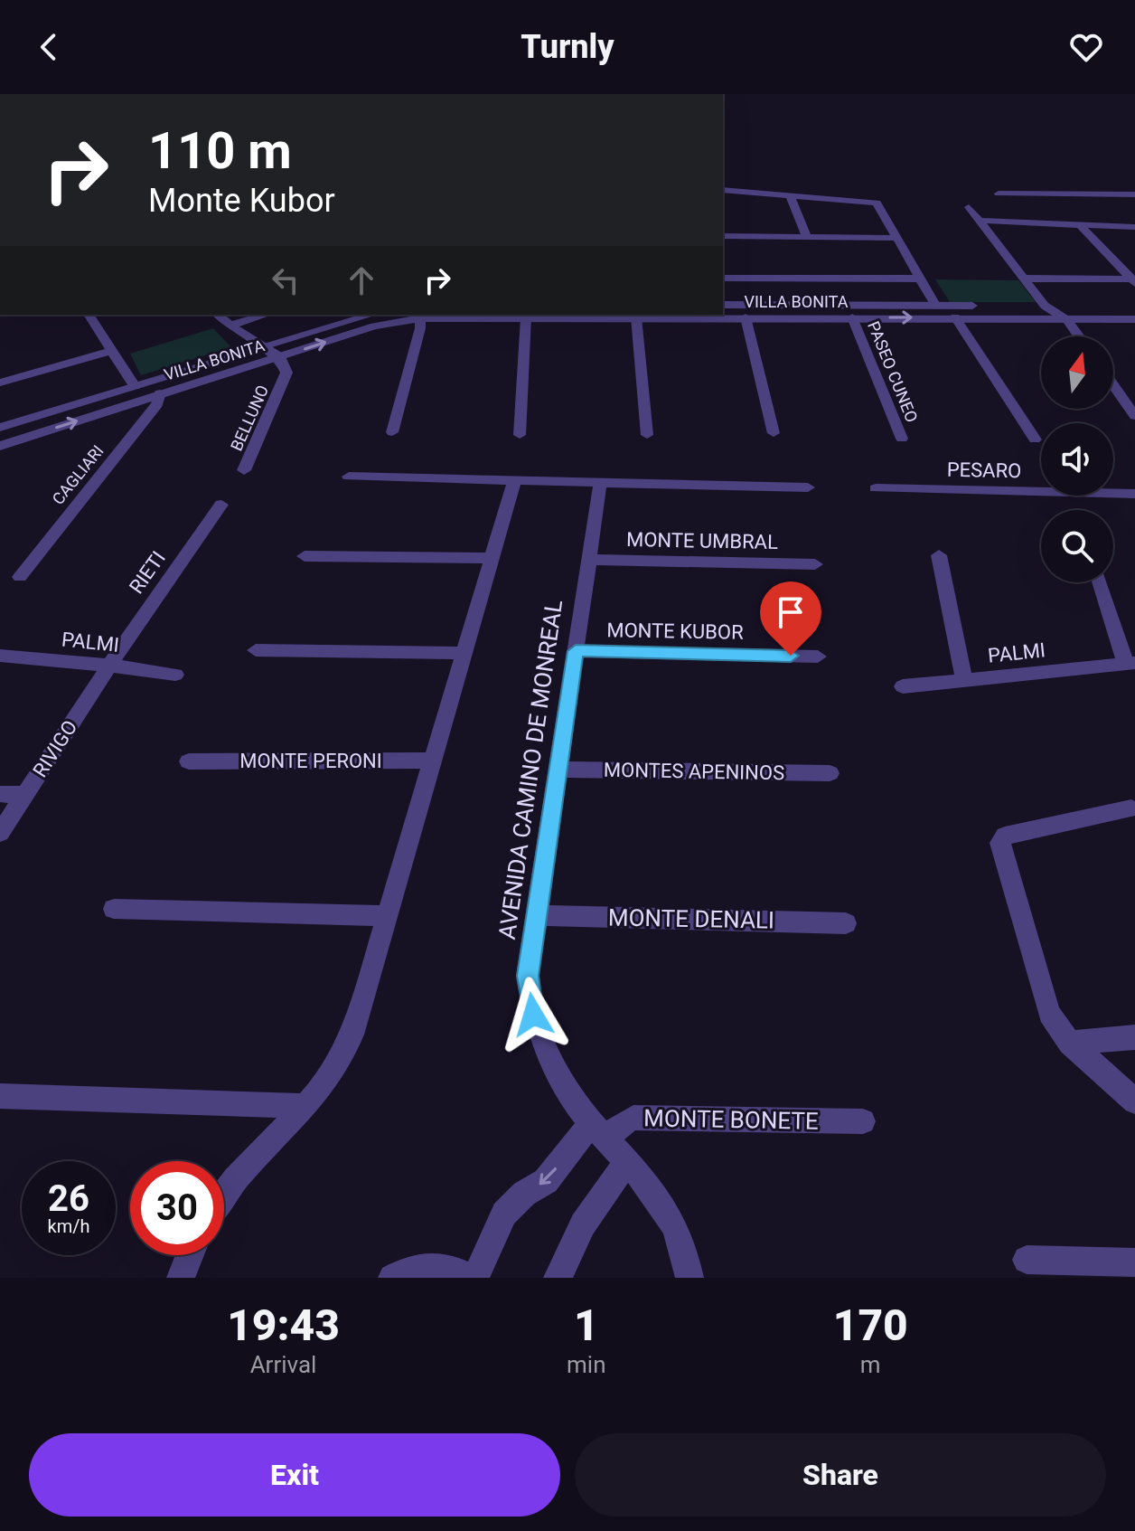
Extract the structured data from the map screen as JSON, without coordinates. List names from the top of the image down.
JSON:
{
  "streets": {
    "street": [
      "VILLA BONITA",
      "PASEO CUNEO",
      "BELLUNO",
      "PESARO",
      "CAGLIARI",
      "MONTE UMBRAL",
      "RIETI",
      "MONTE KUBOR",
      "PALMI",
      "RIVIGO",
      "MONTE PERONI",
      "AVENIDA CAMINO DE MONREAL",
      "MONTES APENINOS",
      "MONTE DENALI",
      "MONTE BONETE"
    ]
  },
  "crossings": [
    ["VILLA BONITA", "PASEO CUNEO"],
    ["VILLA BONITA", "BELLUNO"],
    ["VILLA BONITA", "CAGLIARI"],
    ["MONTE UMBRAL", "AVENIDA CAMINO DE MONREAL"],
    ["RIETI", "PALMI"],
    ["RIETI", "RIVIGO"],
    ["MONTE KUBOR", "AVENIDA CAMINO DE MONREAL"],
    ["PALMI", "RIVIGO"],
    ["AVENIDA CAMINO DE MONREAL", "MONTES APENINOS"],
    ["AVENIDA CAMINO DE MONREAL", "MONTE DENALI"],
    ["AVENIDA CAMINO DE MONREAL", "MONTE BONETE"]
  ],
  "north": "top",
  "page": {
    "header": "Turnly",
    "turn": ["110 m", "Monte Kubor"],
    "speed": "26 km/h",
    "limit": "30",
    "eta": [
      "19:43",
      "Arrival",
      "1",
      "min",
      "170",
      "m"
    ],
    "buttons": ["Exit", "Share"]
  }
}
